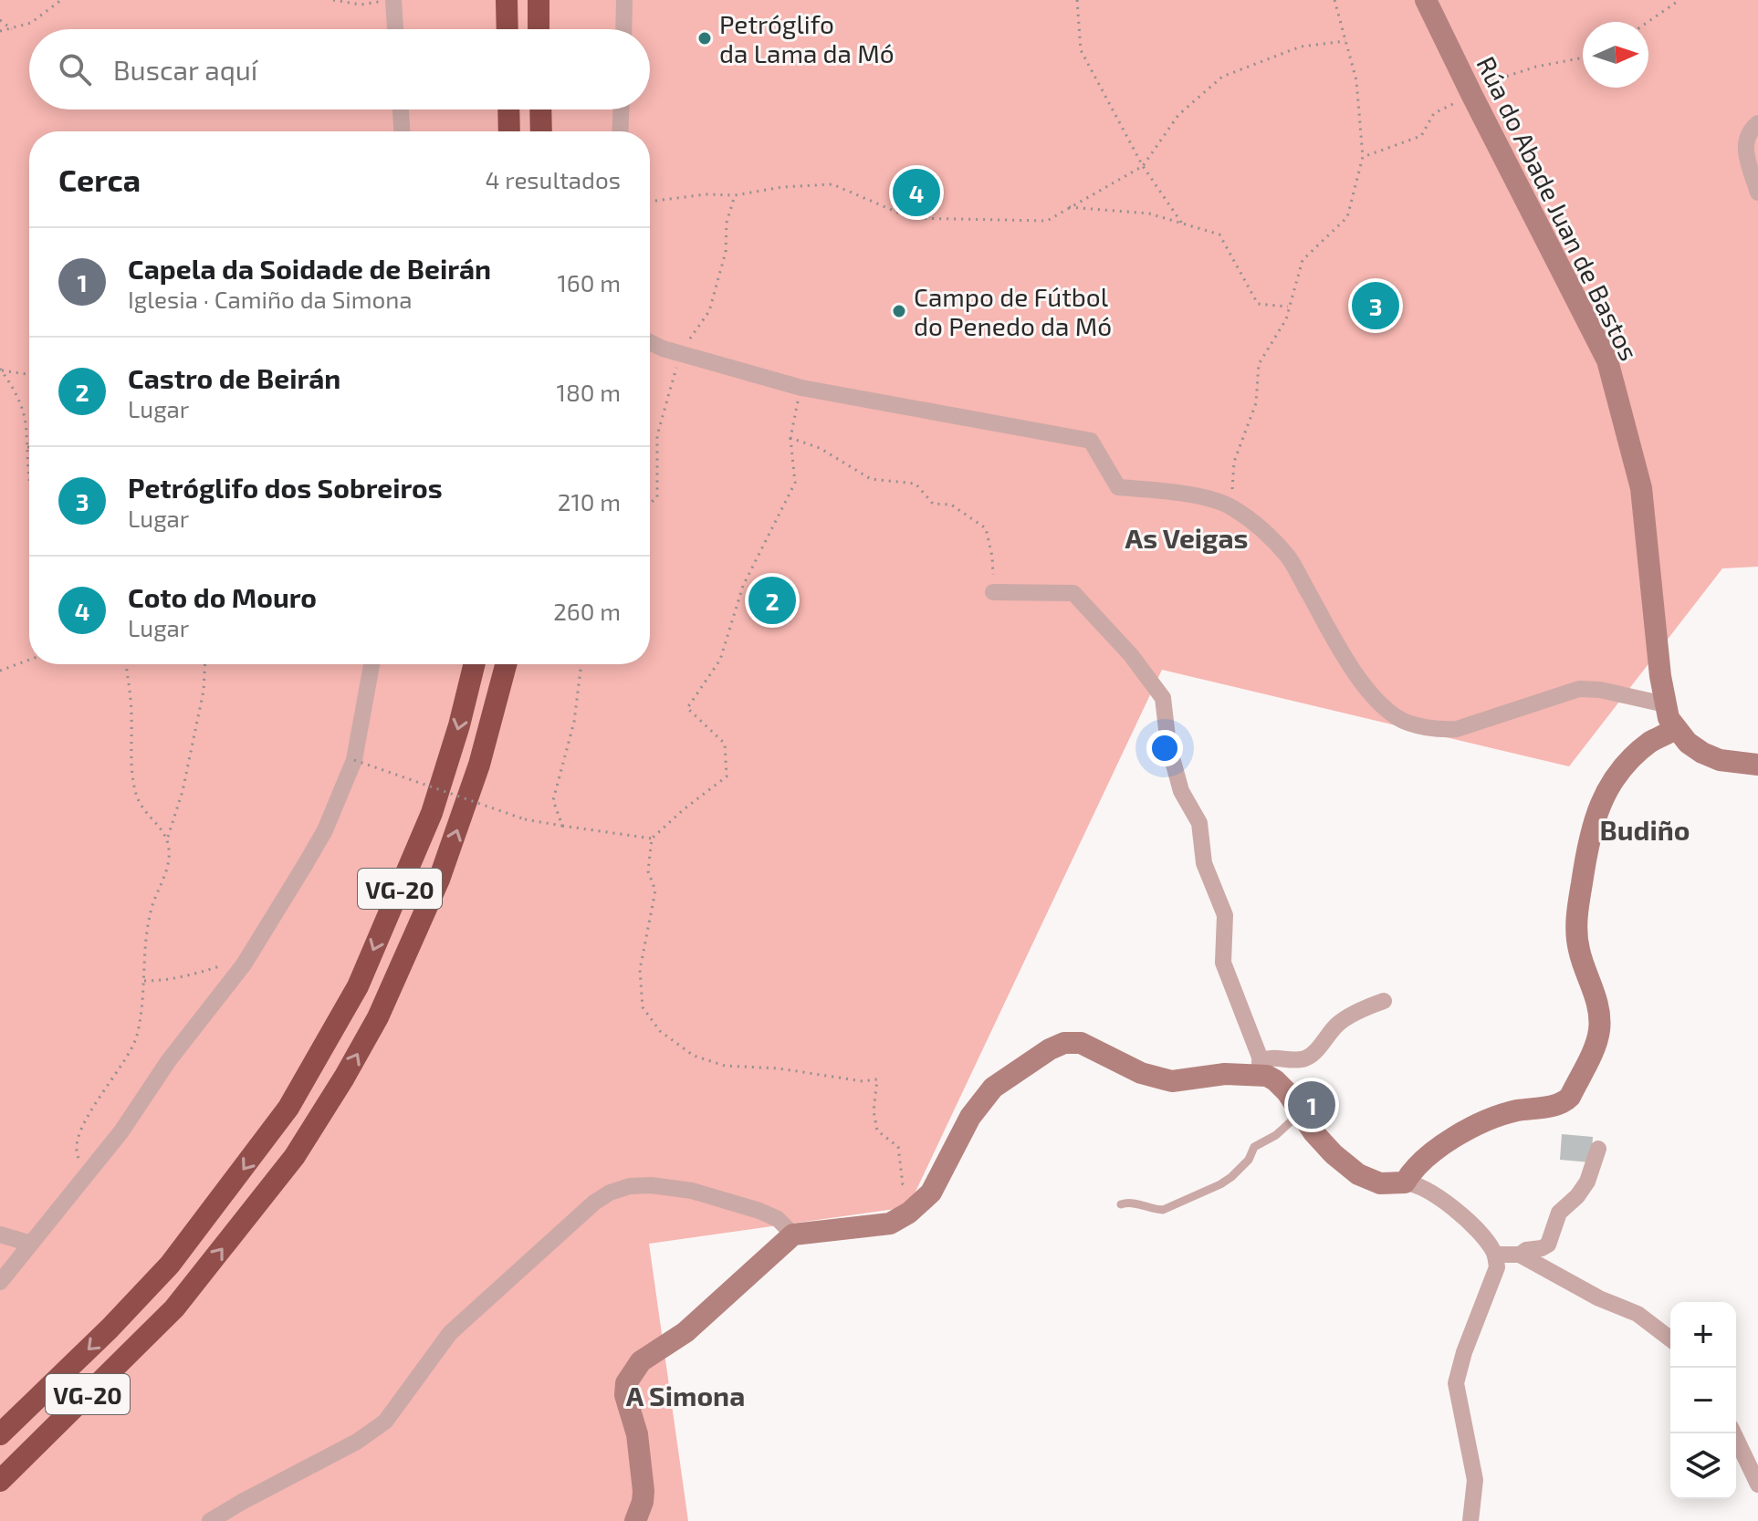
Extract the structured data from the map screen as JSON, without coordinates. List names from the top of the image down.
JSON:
{
  "streets": {
    "highway": ["VG-20"],
    "street": ["Rúa do Abade Juan de Bastos"]
  },
  "districts": ["As Veigas", "Budiño", "A Simona"],
  "places": ["Petróglifo da Lama da Mó", "Campo de Fútbol do Penedo da Mó"],
  "north": "right",
  "page": {
    "search": "Buscar aquí",
    "heading": ["Cerca", "4 resultados"],
    "pins": [
      "4",
      "3",
      "2",
      "1"
    ],
    "list": [
      {
        "mark": "1",
        "name": "Capela da Soidade de Beirán",
        "note": "Iglesia · Camiño da Simona",
        "value": "160 m"
      },
      {
        "mark": "2",
        "name": "Castro de Beirán",
        "note": "Lugar",
        "value": "180 m"
      },
      {
        "mark": "3",
        "name": "Petróglifo dos Sobreiros",
        "note": "Lugar",
        "value": "210 m"
      },
      {
        "mark": "4",
        "name": "Coto do Mouro",
        "note": "Lugar",
        "value": "260 m"
      }
    ],
    "map_buttons": ["+", "−"]
  }
}
